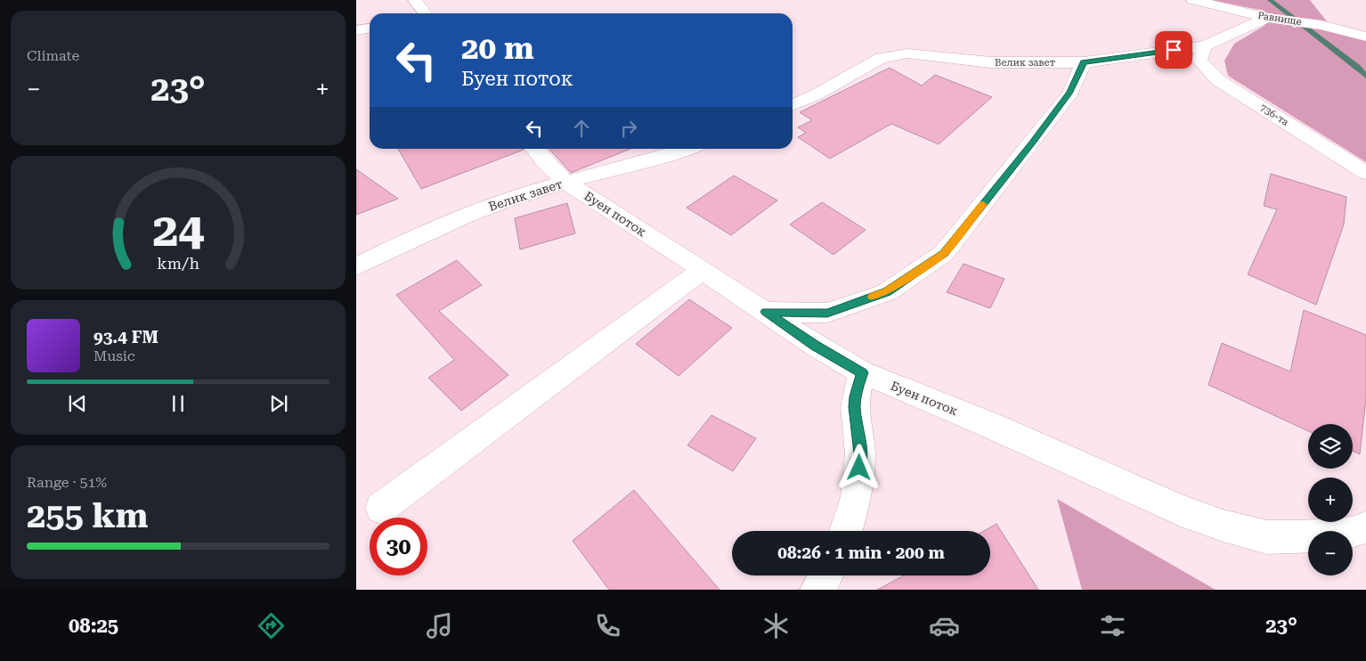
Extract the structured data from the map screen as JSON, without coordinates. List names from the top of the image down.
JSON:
{
  "streets": {
    "street": [
      "Равнище",
      "Велик завет",
      "736-та",
      "Буен поток"
    ]
  },
  "crossings": [
    ["Равнище", "Велик завет"],
    ["Велик завет", "736-та"],
    ["Велик завет", "Буен поток"]
  ],
  "page": {
    "tile": [
      "Climate",
      ["Range · 51%", "255 km"]
    ],
    "turn": ["20 m", "Буен поток"],
    "heat": ["−", "23°", "+"],
    "song": ["93.4 FM", "Music"],
    "map_buttons": ["+", "−"],
    "limit": "30",
    "trip": "08:26 · 1 min · 200 m",
    "tabs": ["08:25", "23°"],
    "gauge": ["24", "km/h"]
  }
}
